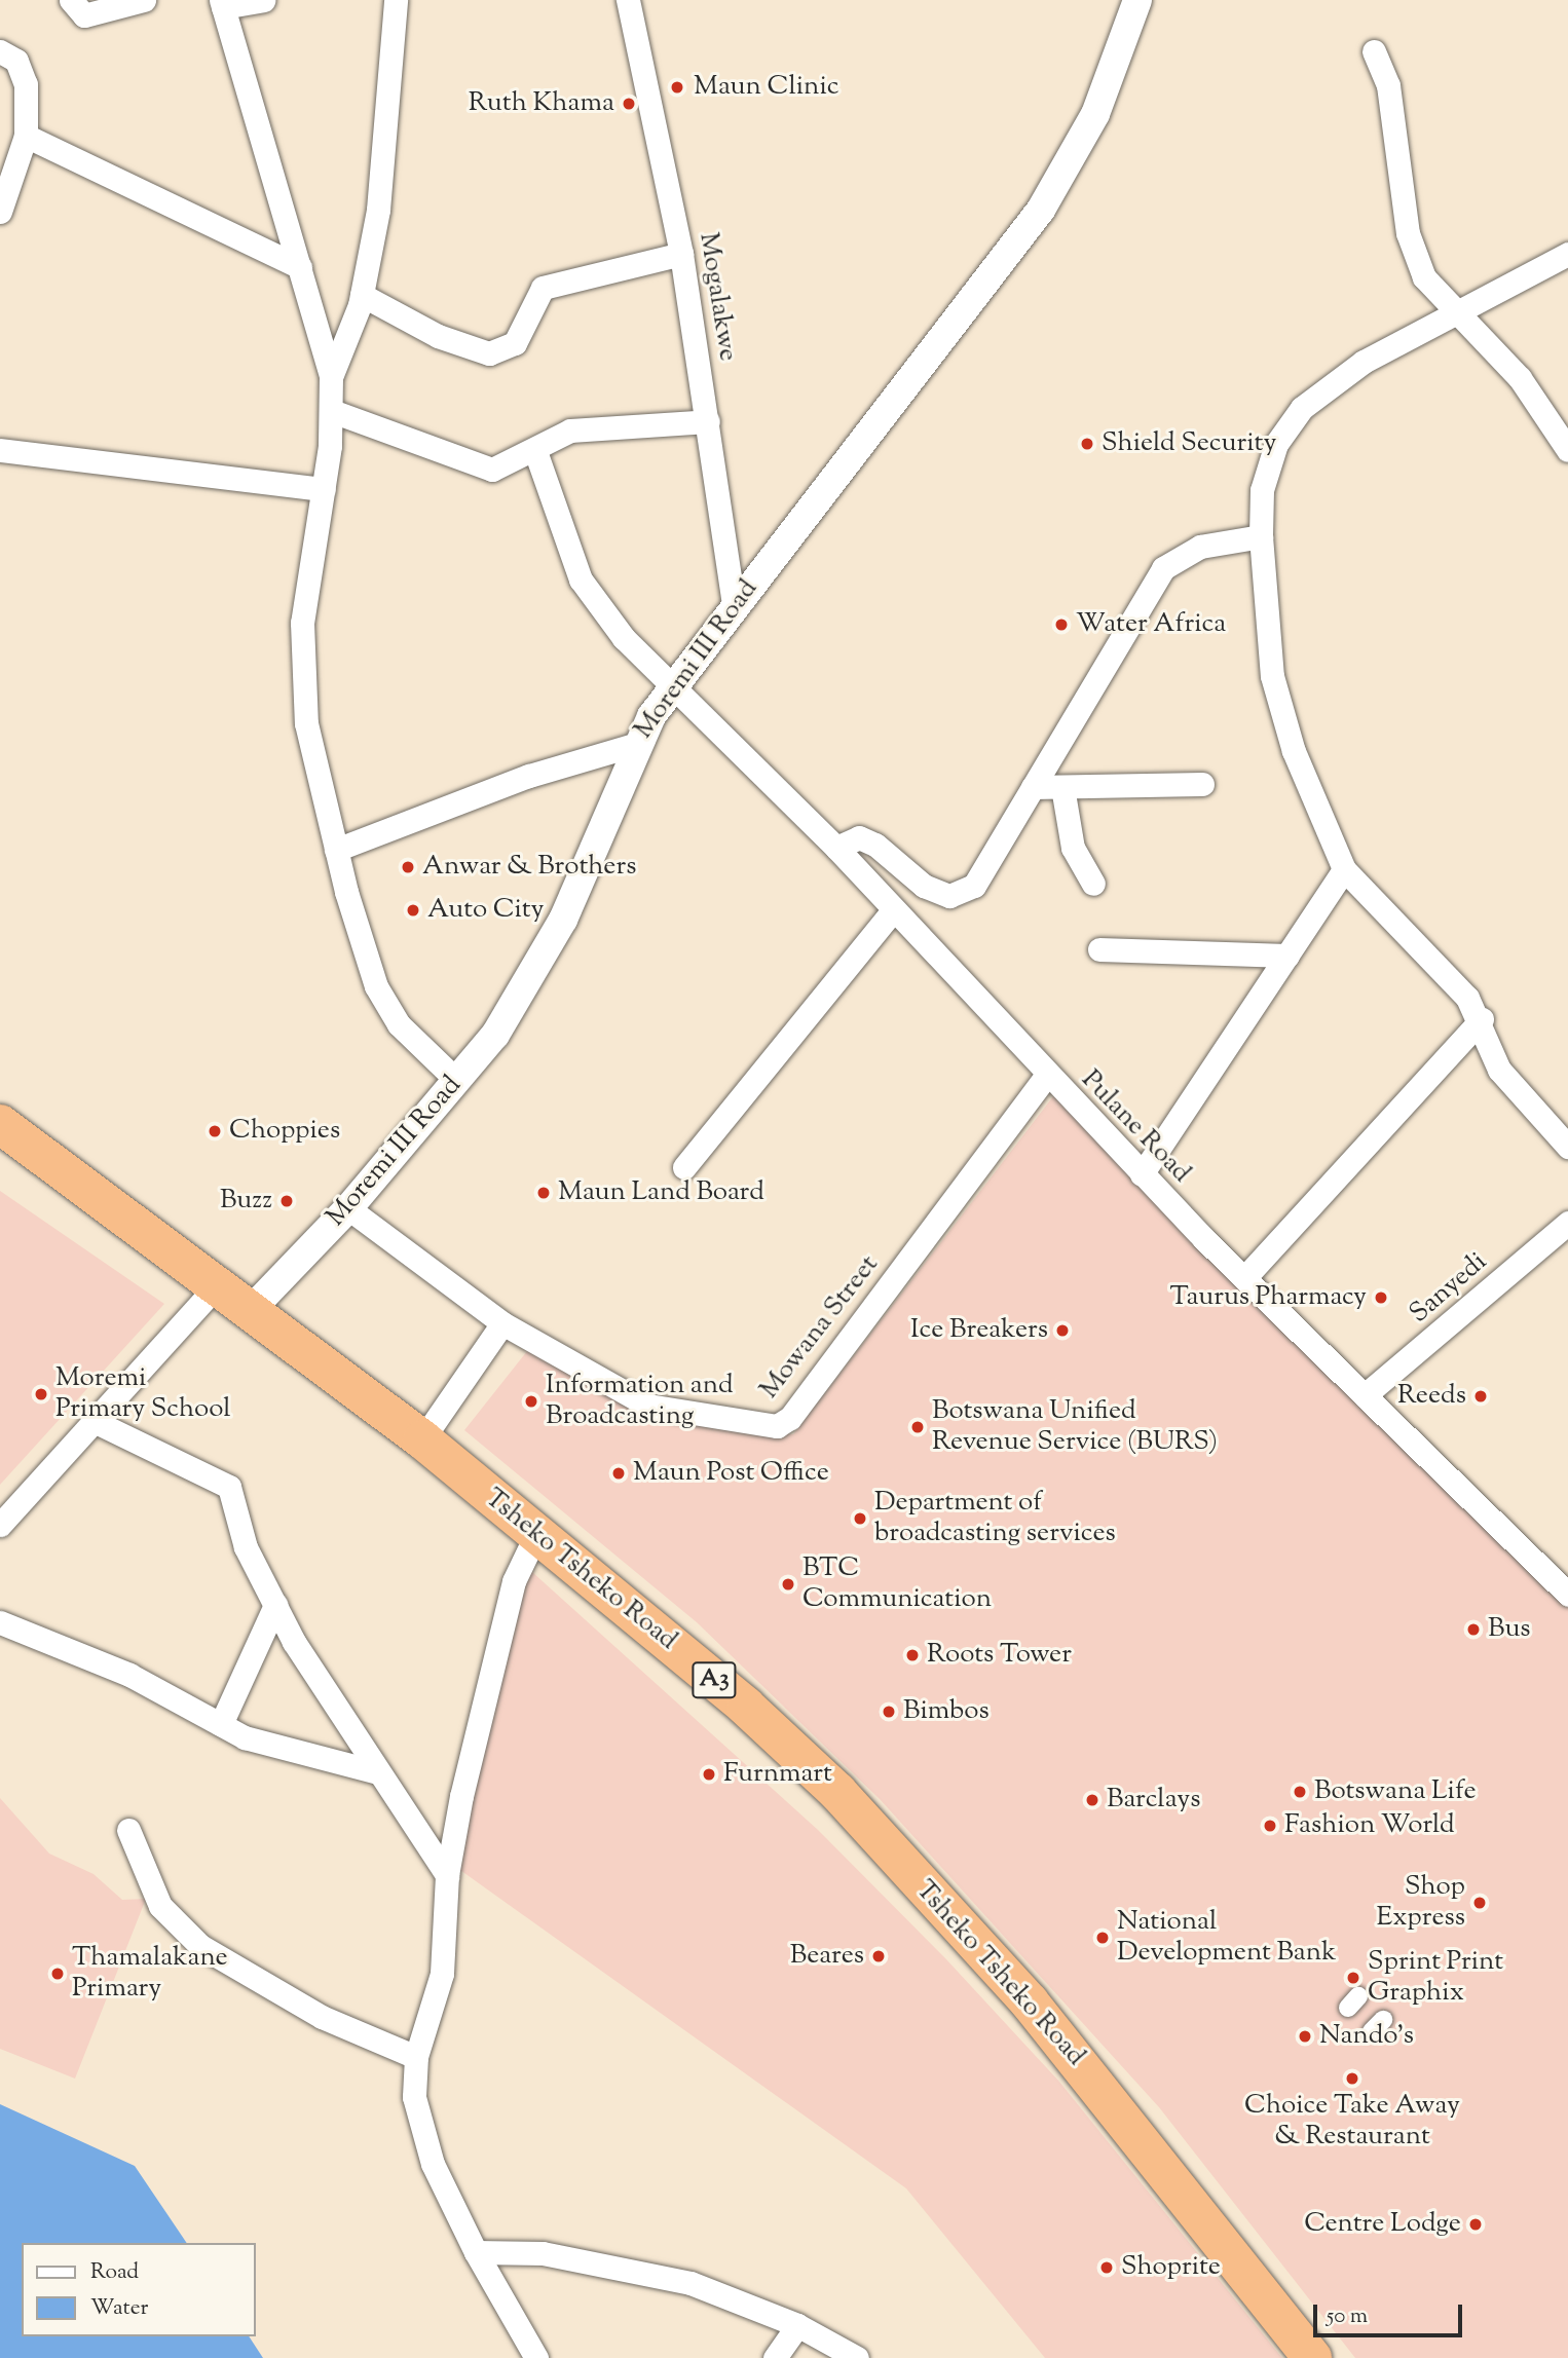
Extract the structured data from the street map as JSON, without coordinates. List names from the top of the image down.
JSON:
{
  "streets": {
    "highway": ["Tsheko Tsheko Road", "A3"],
    "street": [
      "Mogalakwe",
      "Moremi III Road",
      "Pulane Road",
      "Sanyedi",
      "Mowana Street"
    ]
  },
  "crossings": [
    ["Mogalakwe", "Moremi III Road"],
    ["Moremi III Road", "Pulane Road"],
    ["Moremi III Road", "Mowana Street"],
    ["Moremi III Road", "Tsheko Tsheko Road"],
    ["Pulane Road", "Sanyedi"],
    ["Pulane Road", "Mowana Street"]
  ],
  "places": [
    "Maun Clinic",
    "Ruth Khama",
    "Shield Security",
    "Water Africa",
    "Anwar & Brothers",
    "Auto City",
    "Choppies",
    "Maun Land Board",
    "Buzz",
    "Taurus Pharmacy",
    "Ice Breakers",
    "Moremi Primary School",
    "Reeds",
    "Information and Broadcasting",
    "Botswana Unified Revenue Service (BURS)",
    "Maun Post Office",
    "Department of broadcasting services",
    "BTC Communication",
    "Bus",
    "Roots Tower",
    "Bimbos",
    "Furnmart",
    "Botswana Life",
    "Barclays",
    "Fashion World",
    "Shop Express",
    "National Development Bank",
    "Beares",
    "Thamalakane Primary",
    "Sprint Print Graphix",
    "Nando's",
    "Choice Take Away & Restaurant",
    "Centre Lodge",
    "Shoprite"
  ],
  "legend": ["Road", "Water"],
  "scale_bar": "50 m"
}
